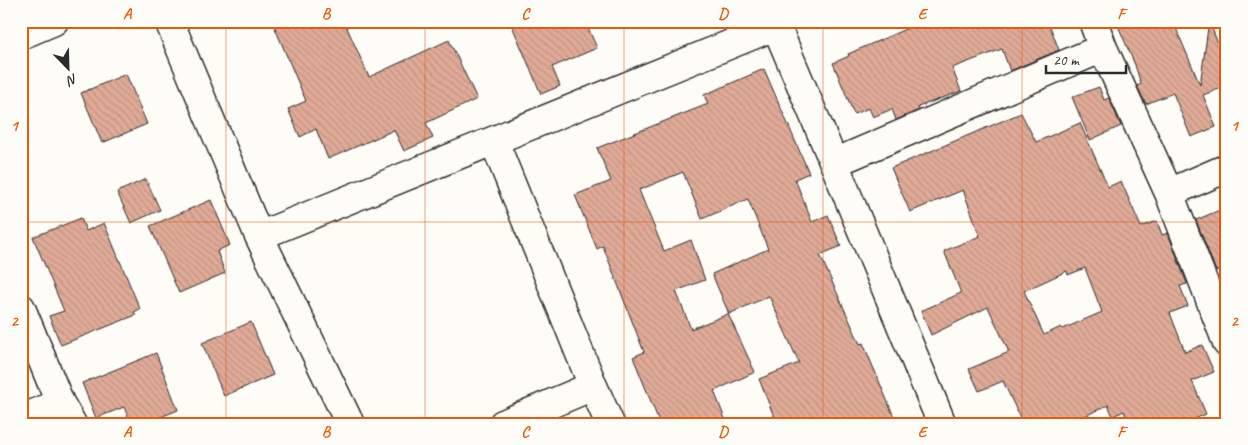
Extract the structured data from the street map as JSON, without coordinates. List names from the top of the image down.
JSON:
{
  "scale_bar": "20 m",
  "north": "bottom right",
  "grid": {
    "columns": [
      "A",
      "B",
      "C",
      "D",
      "E",
      "F"
    ],
    "rows": ["1", "2"]
  }
}
